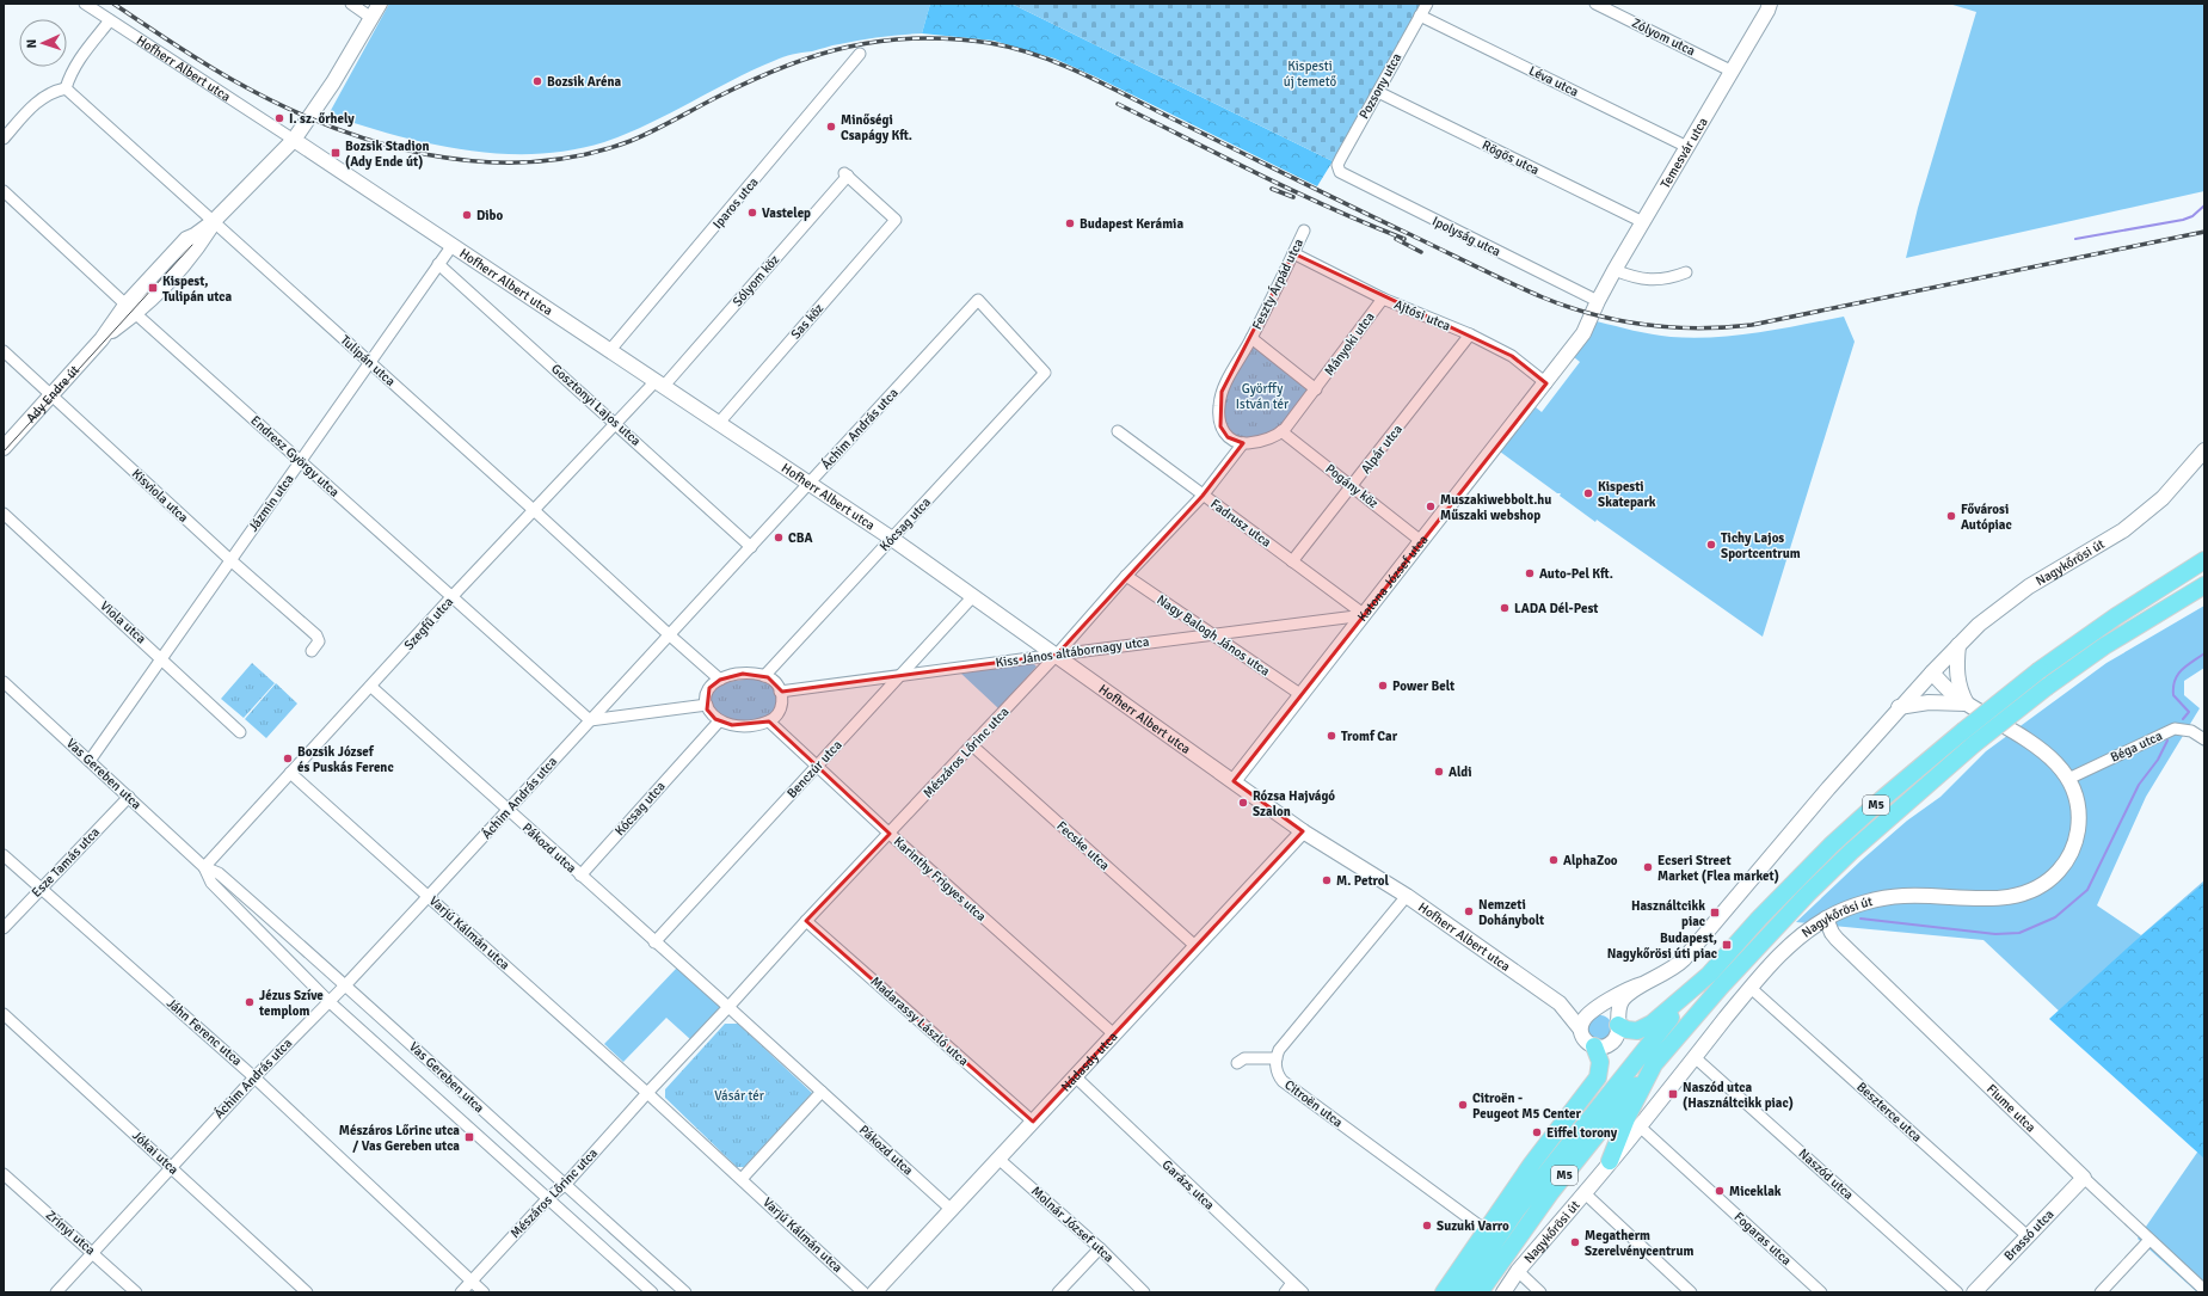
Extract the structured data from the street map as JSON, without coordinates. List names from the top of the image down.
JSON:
{
  "streets": {
    "main road": ["Nagykőrösi út", "M5"],
    "street": [
      "Zólyom utca",
      "Hofherr Albert utca",
      "Léva utca",
      "Pozsony utca",
      "Temesvár utca",
      "Rögös utca",
      "Iparos utca",
      "Ipolyság utca",
      "Sólyom köz",
      "Feszty Árpád utca",
      "Ajtósi utca",
      "Sas köz",
      "Mányoki utca",
      "Tulipán utca",
      "Ady Endre út",
      "Gosztonyi Lajos utca",
      "Áchim András utca",
      "Alpár utca",
      "Endresz György utca",
      "Pogány köz",
      "Kisviola utca",
      "Jázmin utca",
      "Fadrusz utca",
      "Kócsag utca",
      "Katona József utca",
      "Viola utca",
      "Szegfű utca",
      "Nagy Balogh János utca",
      "Kiss János altábornagy utca",
      "Béga utca",
      "Mészáros Lőrinc utca",
      "Benczúr utca",
      "Vas Gereben utca",
      "Fecske utca",
      "Pákozd utca",
      "Esze Tamás utca",
      "Karinthy Frigyes utca",
      "Varjú Kálmán utca",
      "Madarassy László utca",
      "Jáhn Ferenc utca",
      "Nádasdy utca",
      "Citroën utca",
      "Fiume utca",
      "Beszterce utca",
      "Jókai utca",
      "Naszód utca",
      "Garázs utca",
      "Molnár József utca",
      "Zrínyi utca",
      "Brassó utca",
      "Fogaras utca"
    ]
  },
  "crossings": [
    ["Zólyom utca", "Temesvár utca"],
    ["Hofherr Albert utca", "Iparos utca"],
    ["Hofherr Albert utca", "Sólyom köz"],
    ["Hofherr Albert utca", "Sas köz"],
    ["Hofherr Albert utca", "Ady Endre út"],
    ["Hofherr Albert utca", "Áchim András utca"],
    ["Hofherr Albert utca", "Jázmin utca"],
    ["Hofherr Albert utca", "Kócsag utca"],
    ["Hofherr Albert utca", "Nagykőrösi út"],
    ["Hofherr Albert utca", "Katona József utca"],
    ["Hofherr Albert utca", "Szegfű utca"],
    ["Hofherr Albert utca", "Kiss János altábornagy utca"],
    ["Hofherr Albert utca", "Mészáros Lőrinc utca"],
    ["Hofherr Albert utca", "Benczúr utca"],
    ["Hofherr Albert utca", "Nádasdy utca"],
    ["Léva utca", "Pozsony utca"],
    ["Léva utca", "Temesvár utca"],
    ["Pozsony utca", "Rögös utca"],
    ["Pozsony utca", "Ipolyság utca"],
    ["Temesvár utca", "Rögös utca"],
    ["Temesvár utca", "Ipolyság utca"],
    ["Temesvár utca", "Katona József utca"],
    ["Ipolyság utca", "Katona József utca"],
    ["Sólyom köz", "Sas köz"],
    ["Sólyom köz", "Szegfű utca"],
    ["Feszty Árpád utca", "Ajtósi utca"],
    ["Feszty Árpád utca", "Mészáros Lőrinc utca"],
    ["Ajtósi utca", "Mányoki utca"],
    ["Ajtósi utca", "Alpár utca"],
    ["Ajtósi utca", "Katona József utca"],
    ["Mányoki utca", "Pogány köz"],
    ["Tulipán utca", "Ady Endre út"],
    ["Tulipán utca", "Áchim András utca"],
    ["Tulipán utca", "Jázmin utca"],
    ["Tulipán utca", "Szegfű utca"],
    ["Ady Endre út", "Endresz György utca"],
    ["Ady Endre út", "Kisviola utca"],
    ["Gosztonyi Lajos utca", "Áchim András utca"],
    ["Gosztonyi Lajos utca", "Jázmin utca"],
    ["Gosztonyi Lajos utca", "Szegfű utca"],
    ["Áchim András utca", "Endresz György utca"],
    ["Áchim András utca", "Kócsag utca"],
    ["Áchim András utca", "Vas Gereben utca"],
    ["Áchim András utca", "Pákozd utca"],
    ["Áchim András utca", "Varjú Kálmán utca"],
    ["Áchim András utca", "Jáhn Ferenc utca"],
    ["Áchim András utca", "Jókai utca"],
    ["Áchim András utca", "Zrínyi utca"],
    ["Alpár utca", "Pogány köz"],
    ["Alpár utca", "Fadrusz utca"],
    ["Endresz György utca", "Jázmin utca"],
    ["Endresz György utca", "Szegfű utca"],
    ["Pogány köz", "Katona József utca"],
    ["Kisviola utca", "Jázmin utca"],
    ["Jázmin utca", "Viola utca"],
    ["Jázmin utca", "Vas Gereben utca"],
    ["Fadrusz utca", "Katona József utca"],
    ["Fadrusz utca", "Kiss János altábornagy utca"],
    ["Fadrusz utca", "Mészáros Lőrinc utca"],
    ["Kócsag utca", "Kiss János altábornagy utca"],
    ["Kócsag utca", "Pákozd utca"],
    ["Kócsag utca", "Karinthy Frigyes utca"],
    ["Nagykőrösi út", "Béga utca"],
    ["Nagykőrösi út", "M5"],
    ["Nagykőrösi út", "Fiume utca"],
    ["Nagykőrösi út", "Beszterce utca"],
    ["Nagykőrösi út", "Naszód utca"],
    ["Nagykőrösi út", "Fogaras utca"],
    ["Katona József utca", "Nagy Balogh János utca"],
    ["Katona József utca", "Kiss János altábornagy utca"],
    ["Szegfű utca", "Vas Gereben utca"],
    ["Szegfű utca", "Pákozd utca"],
    ["Szegfű utca", "Varjú Kálmán utca"],
    ["Nagy Balogh János utca", "Kiss János altábornagy utca"],
    ["Nagy Balogh János utca", "Mészáros Lőrinc utca"],
    ["Kiss János altábornagy utca", "Mészáros Lőrinc utca"],
    ["Kiss János altábornagy utca", "Benczúr utca"],
    ["Kiss János altábornagy utca", "Karinthy Frigyes utca"],
    ["Mészáros Lőrinc utca", "Vas Gereben utca"],
    ["Mészáros Lőrinc utca", "Fecske utca"],
    ["Mészáros Lőrinc utca", "Pákozd utca"],
    ["Mészáros Lőrinc utca", "Karinthy Frigyes utca"],
    ["Mészáros Lőrinc utca", "Varjú Kálmán utca"],
    ["Mészáros Lőrinc utca", "Madarassy László utca"],
    ["Mészáros Lőrinc utca", "Jáhn Ferenc utca"],
    ["Benczúr utca", "Pákozd utca"],
    ["Benczúr utca", "Karinthy Frigyes utca"],
    ["Vas Gereben utca", "Esze Tamás utca"],
    ["Fecske utca", "Nádasdy utca"],
    ["Pákozd utca", "Nádasdy utca"],
    ["Esze Tamás utca", "Jáhn Ferenc utca"],
    ["Karinthy Frigyes utca", "Nádasdy utca"],
    ["Madarassy László utca", "Nádasdy utca"],
    ["Nádasdy utca", "Garázs utca"],
    ["Nádasdy utca", "Molnár József utca"],
    ["Fiume utca", "Brassó utca"],
    ["Beszterce utca", "Brassó utca"]
  ],
  "parks": ["Kispesti új temető", "Györffy István tér", "Vásár tér"],
  "places": {
    "other": [
      "Bozsik Aréna",
      "I. sz. őrhely",
      "Minőségi Csapágy Kft.",
      "Vastelep",
      "Dibo",
      "Budapest Kerámia",
      "Kispesti Skatepark",
      "Muszakiwebbolt.hu Műszaki webshop",
      "Fővárosi Autópiac",
      "CBA",
      "Tichy Lajos Sportcentrum",
      "Auto-Pel Kft.",
      "LADA Dél-Pest",
      "Power Belt",
      "Tromf Car",
      "Bozsik József és Puskás Ferenc",
      "Aldi",
      "Rózsa Hajvágó Szalon",
      "AlphaZoo",
      "Ecseri Street Market (Flea market)",
      "M. Petrol",
      "Nemzeti Dohánybolt",
      "Jézus Szíve templom",
      "Citroën - Peugeot M5 Center",
      "Eiffel torony",
      "Miceklak",
      "Suzuki Varro",
      "Megatherm Szerelvénycentrum"
    ],
    "transit": [
      "Bozsik Stadion (Ady Ende út)",
      "Kispest, Tulipán utca",
      "Használtcikk piac",
      "Budapest, Nagykőrösi úti piac",
      "Naszód utca (Használtcikk piac)",
      "Mészáros Lőrinc utca / Vas Gereben utca"
    ]
  },
  "north": "left"
}
